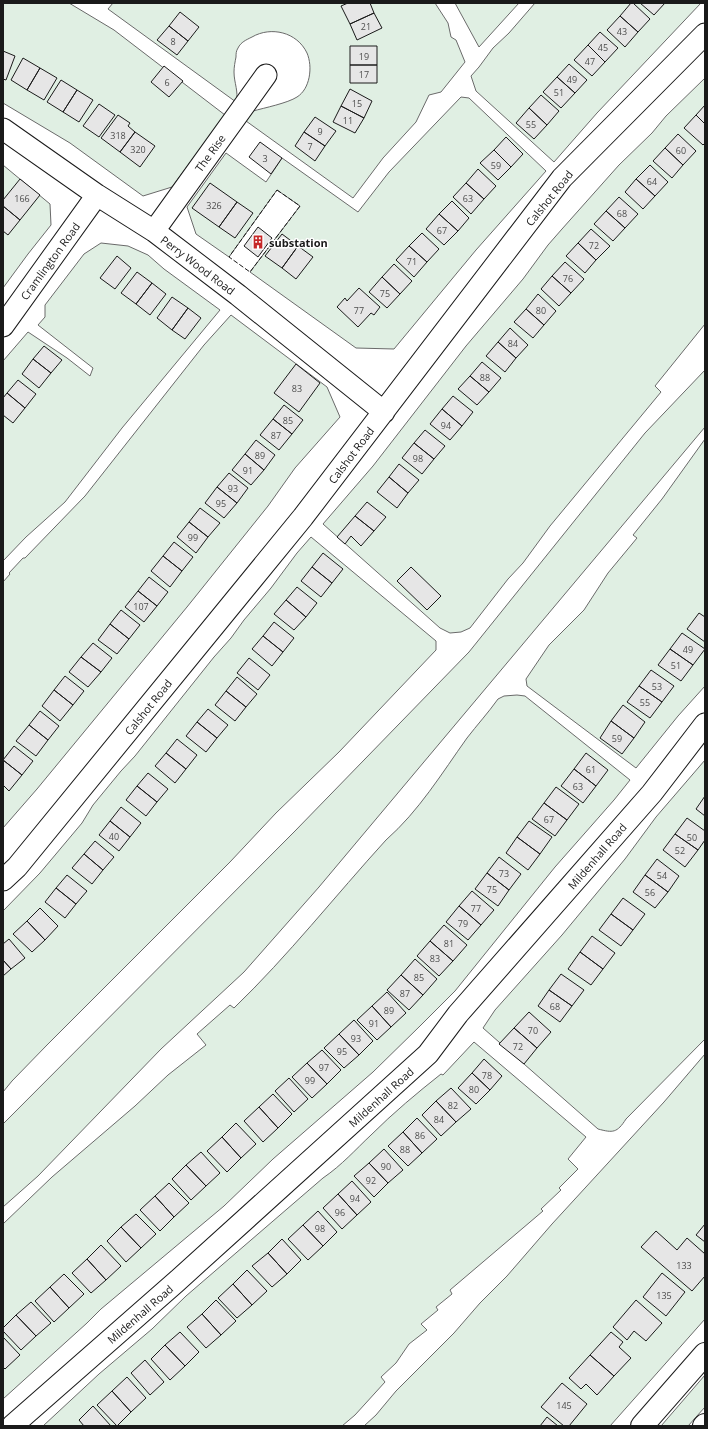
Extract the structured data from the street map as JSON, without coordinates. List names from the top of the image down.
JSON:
{
  "streets": {
    "street": [
      "The Rise",
      "Calshot Road",
      "Cramlington Road",
      "Perry Wood Road",
      "Mildenhall Road"
    ]
  },
  "crossings": [
    ["The Rise", "Perry Wood Road"],
    ["Calshot Road", "Perry Wood Road"],
    ["Cramlington Road", "Perry Wood Road"]
  ],
  "places": {
    "building": ["substation"]
  },
  "house_numbers": [
    "21",
    "43",
    "8",
    "45",
    "19",
    "47",
    "17",
    "49",
    "6",
    "51",
    "15",
    "11",
    "55",
    "9",
    "318",
    "7",
    "320",
    "60",
    "3",
    "59",
    "64",
    "166",
    "63",
    "326",
    "68",
    "67",
    "72",
    "71",
    "76",
    "75",
    "77",
    "80",
    "84",
    "88",
    "83",
    "85",
    "94",
    "87",
    "89",
    "98",
    "91",
    "93",
    "95",
    "99",
    "107",
    "49",
    "51",
    "53",
    "55",
    "59",
    "61",
    "63",
    "67",
    "40",
    "50",
    "52",
    "73",
    "54",
    "75",
    "56",
    "77",
    "79",
    "81",
    "83",
    "85",
    "87",
    "68",
    "89",
    "91",
    "70",
    "93",
    "72",
    "95",
    "97",
    "78",
    "99",
    "80",
    "82",
    "84",
    "86",
    "88",
    "90",
    "92",
    "94",
    "96",
    "98",
    "133",
    "135",
    "145"
  ]
}
